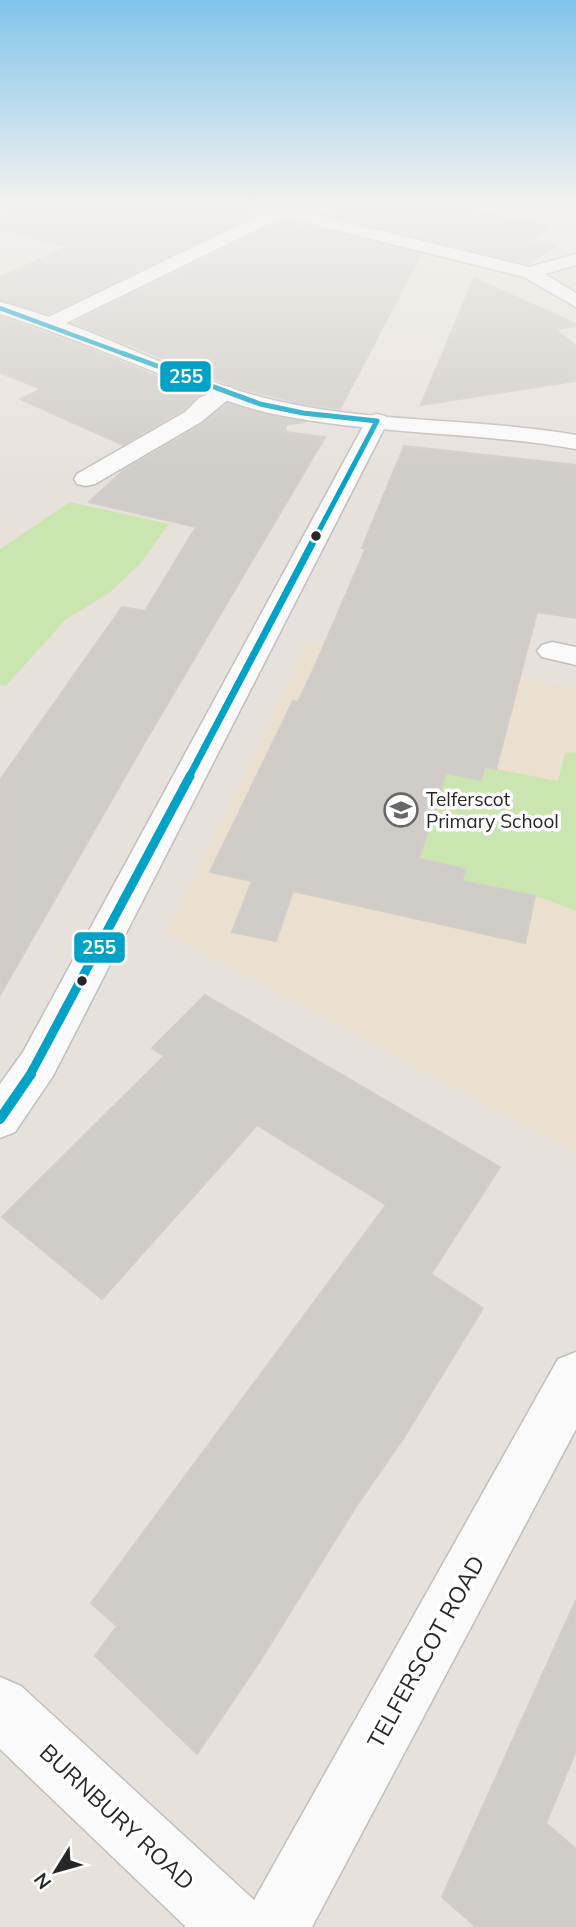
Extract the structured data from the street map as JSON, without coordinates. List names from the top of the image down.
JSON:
{
  "streets": {
    "street": ["TELFERSCOT ROAD", "BURNBURY ROAD"]
  },
  "places": {
    "school or university": ["Telferscot Primary School"]
  },
  "lines": ["transit line 255"],
  "north": "bottom left"
}
